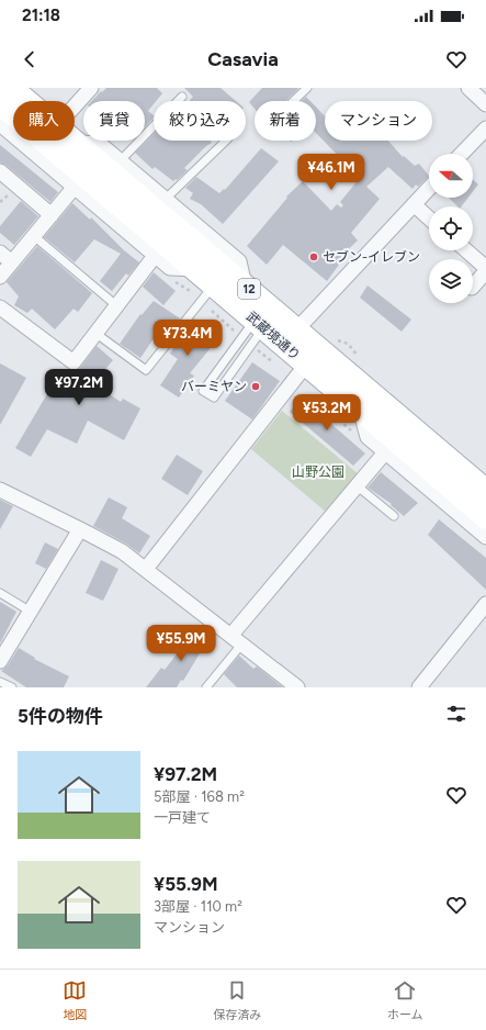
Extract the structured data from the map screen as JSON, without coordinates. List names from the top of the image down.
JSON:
{
  "streets": {
    "main road": ["12", "武蔵境通り"]
  },
  "parks": ["山野公園"],
  "places": ["セブン-イレブン", "バーミヤン"],
  "north": "left",
  "page": {
    "status": "21:18",
    "header": "Casavia",
    "chip": [
      "購入",
      "賃貸",
      "絞り込み",
      "新着",
      "マンション"
    ],
    "price": [
      "¥46.1M",
      "¥73.4M",
      "¥97.2M",
      "¥53.2M",
      "¥55.9M"
    ],
    "heading": "5件の物件",
    "list": [
      {
        "name": "¥97.2M",
        "note": "5部屋 · 168 m² · 一戸建て"
      },
      {
        "name": "¥55.9M",
        "note": "3部屋 · 110 m² · マンション"
      }
    ],
    "tabs": ["地図", "保存済み", "ホーム"]
  }
}
